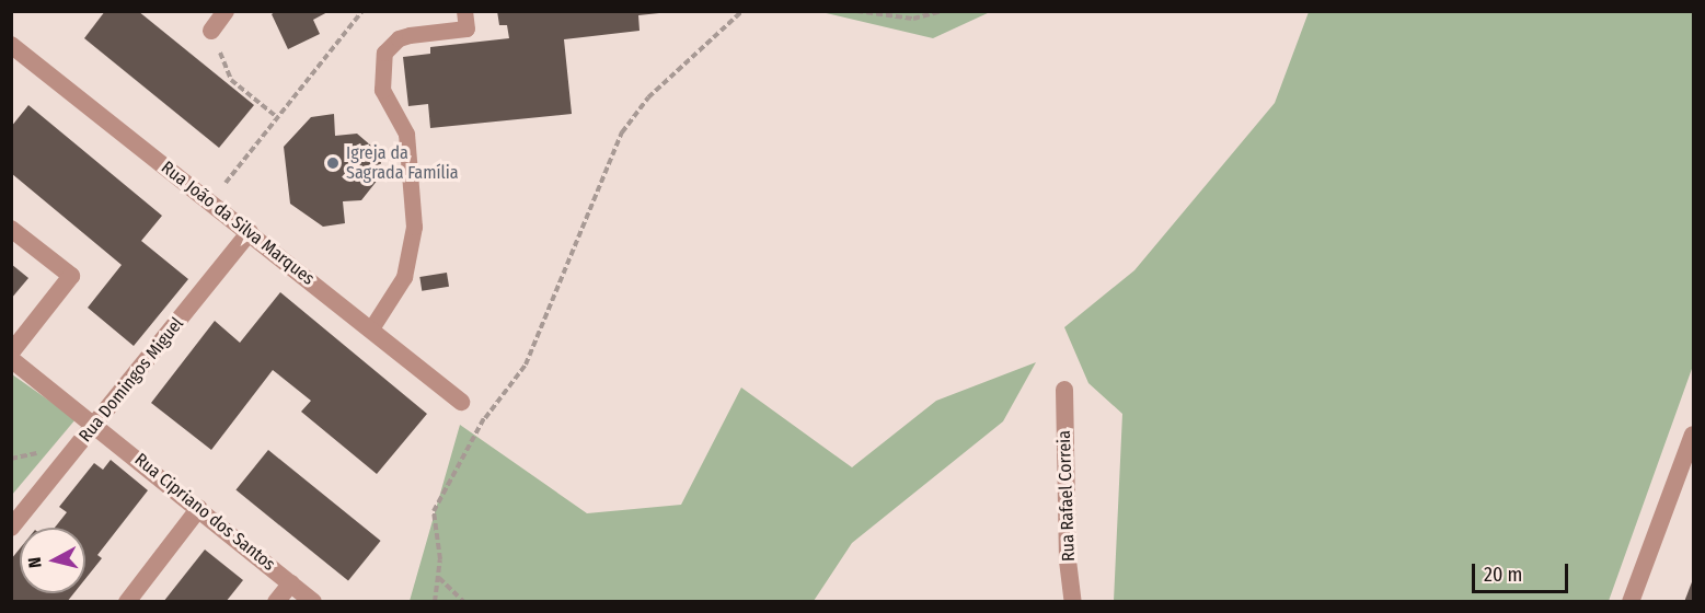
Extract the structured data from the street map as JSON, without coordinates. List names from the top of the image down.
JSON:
{
  "streets": {
    "street": [
      "Rua João da Silva Marques",
      "Rua Domingos Miguel",
      "Rua Rafael Correia",
      "Rua Cipriano dos Santos"
    ]
  },
  "crossings": [
    ["Rua João da Silva Marques", "Rua Domingos Miguel"],
    ["Rua Domingos Miguel", "Rua Cipriano dos Santos"]
  ],
  "places": ["Igreja da Sagrada Família"],
  "scale_bar": "20 m",
  "north": "left"
}
